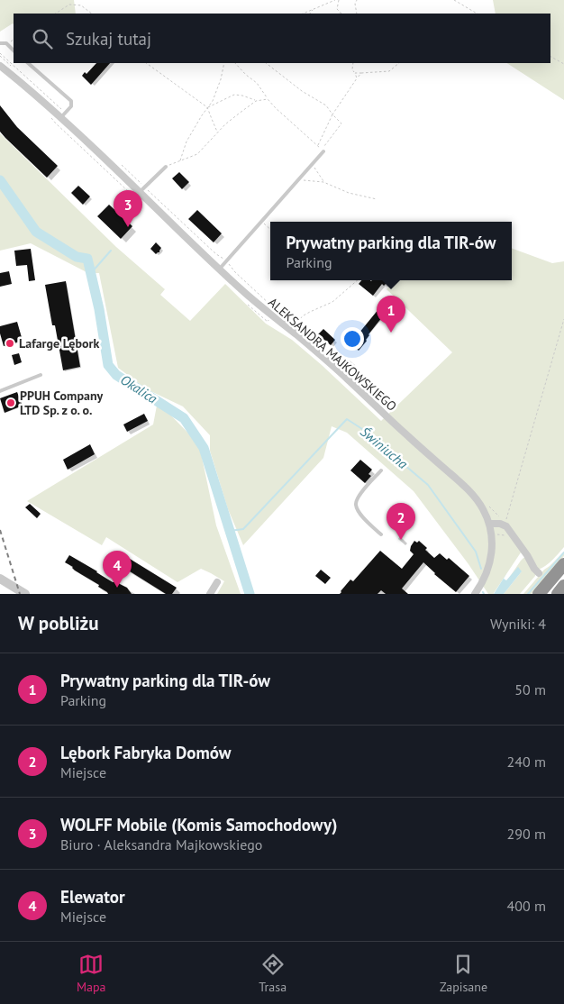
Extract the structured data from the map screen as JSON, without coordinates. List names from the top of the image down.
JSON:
{
  "streets": {
    "street": ["ALEKSANDRA MAJKOWSKIEGO"]
  },
  "water": ["Okalica", "Świniucha"],
  "places": ["Lafarge Lębork", "PPUH Company LTD Sp. z o. o."],
  "page": {
    "search": "Szukaj tutaj",
    "pins": [
      "3",
      "1",
      "2",
      "4"
    ],
    "popup": ["Prywatny parking dla TIR-ów", "Parking"],
    "heading": ["W pobliżu", "Wyniki: 4"],
    "list": [
      {
        "mark": "1",
        "name": "Prywatny parking dla TIR-ów",
        "note": "Parking",
        "value": "50 m"
      },
      {
        "mark": "2",
        "name": "Lębork Fabryka Domów",
        "note": "Miejsce",
        "value": "240 m"
      },
      {
        "mark": "3",
        "name": "WOLFF Mobile (Komis Samochodowy)",
        "note": "Biuro · Aleksandra Majkowskiego",
        "value": "290 m"
      },
      {
        "mark": "4",
        "name": "Elewator",
        "note": "Miejsce",
        "value": "400 m"
      }
    ],
    "nav": ["Mapa", "Trasa", "Zapisane"]
  }
}
